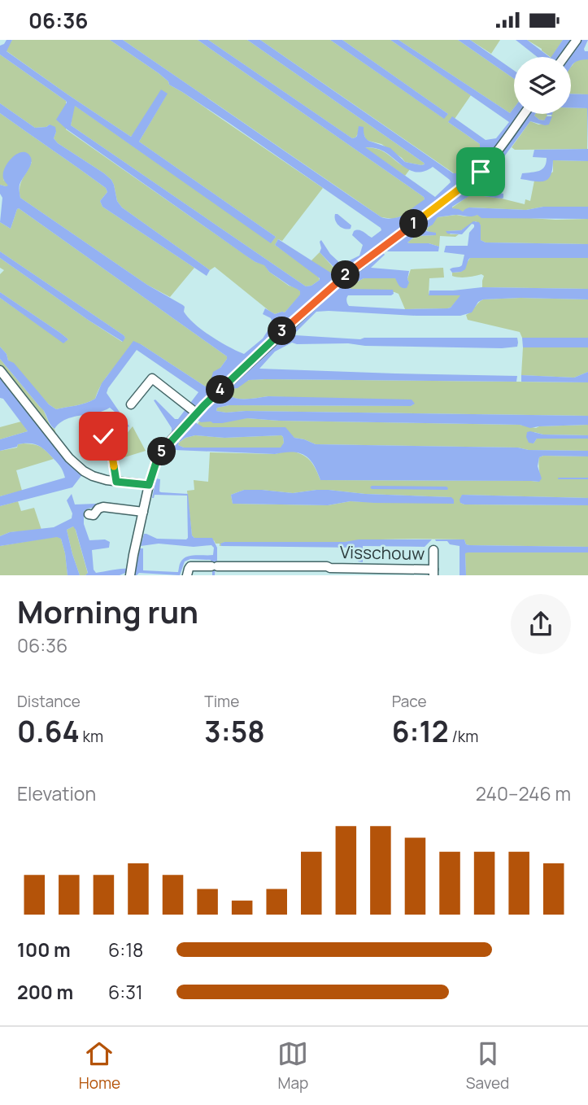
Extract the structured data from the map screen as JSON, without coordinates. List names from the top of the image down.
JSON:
{
  "streets": {
    "street": ["Visschouw"]
  },
  "page": {
    "status": "06:36",
    "pins": [
      "1",
      "2",
      "3",
      "4",
      "5"
    ],
    "heading": ["Morning run", "06:36"],
    "stats": [
      ["Distance", "0.64 km"],
      ["Time", "3:58"],
      ["Pace", "6:12 /km"]
    ],
    "chart": ["Elevation", "240–246 m"],
    "list": [
      {
        "name": "100 m",
        "note": "6:18"
      },
      {
        "name": "200 m",
        "note": "6:31"
      }
    ],
    "tabs": ["Home", "Map", "Saved"]
  }
}
